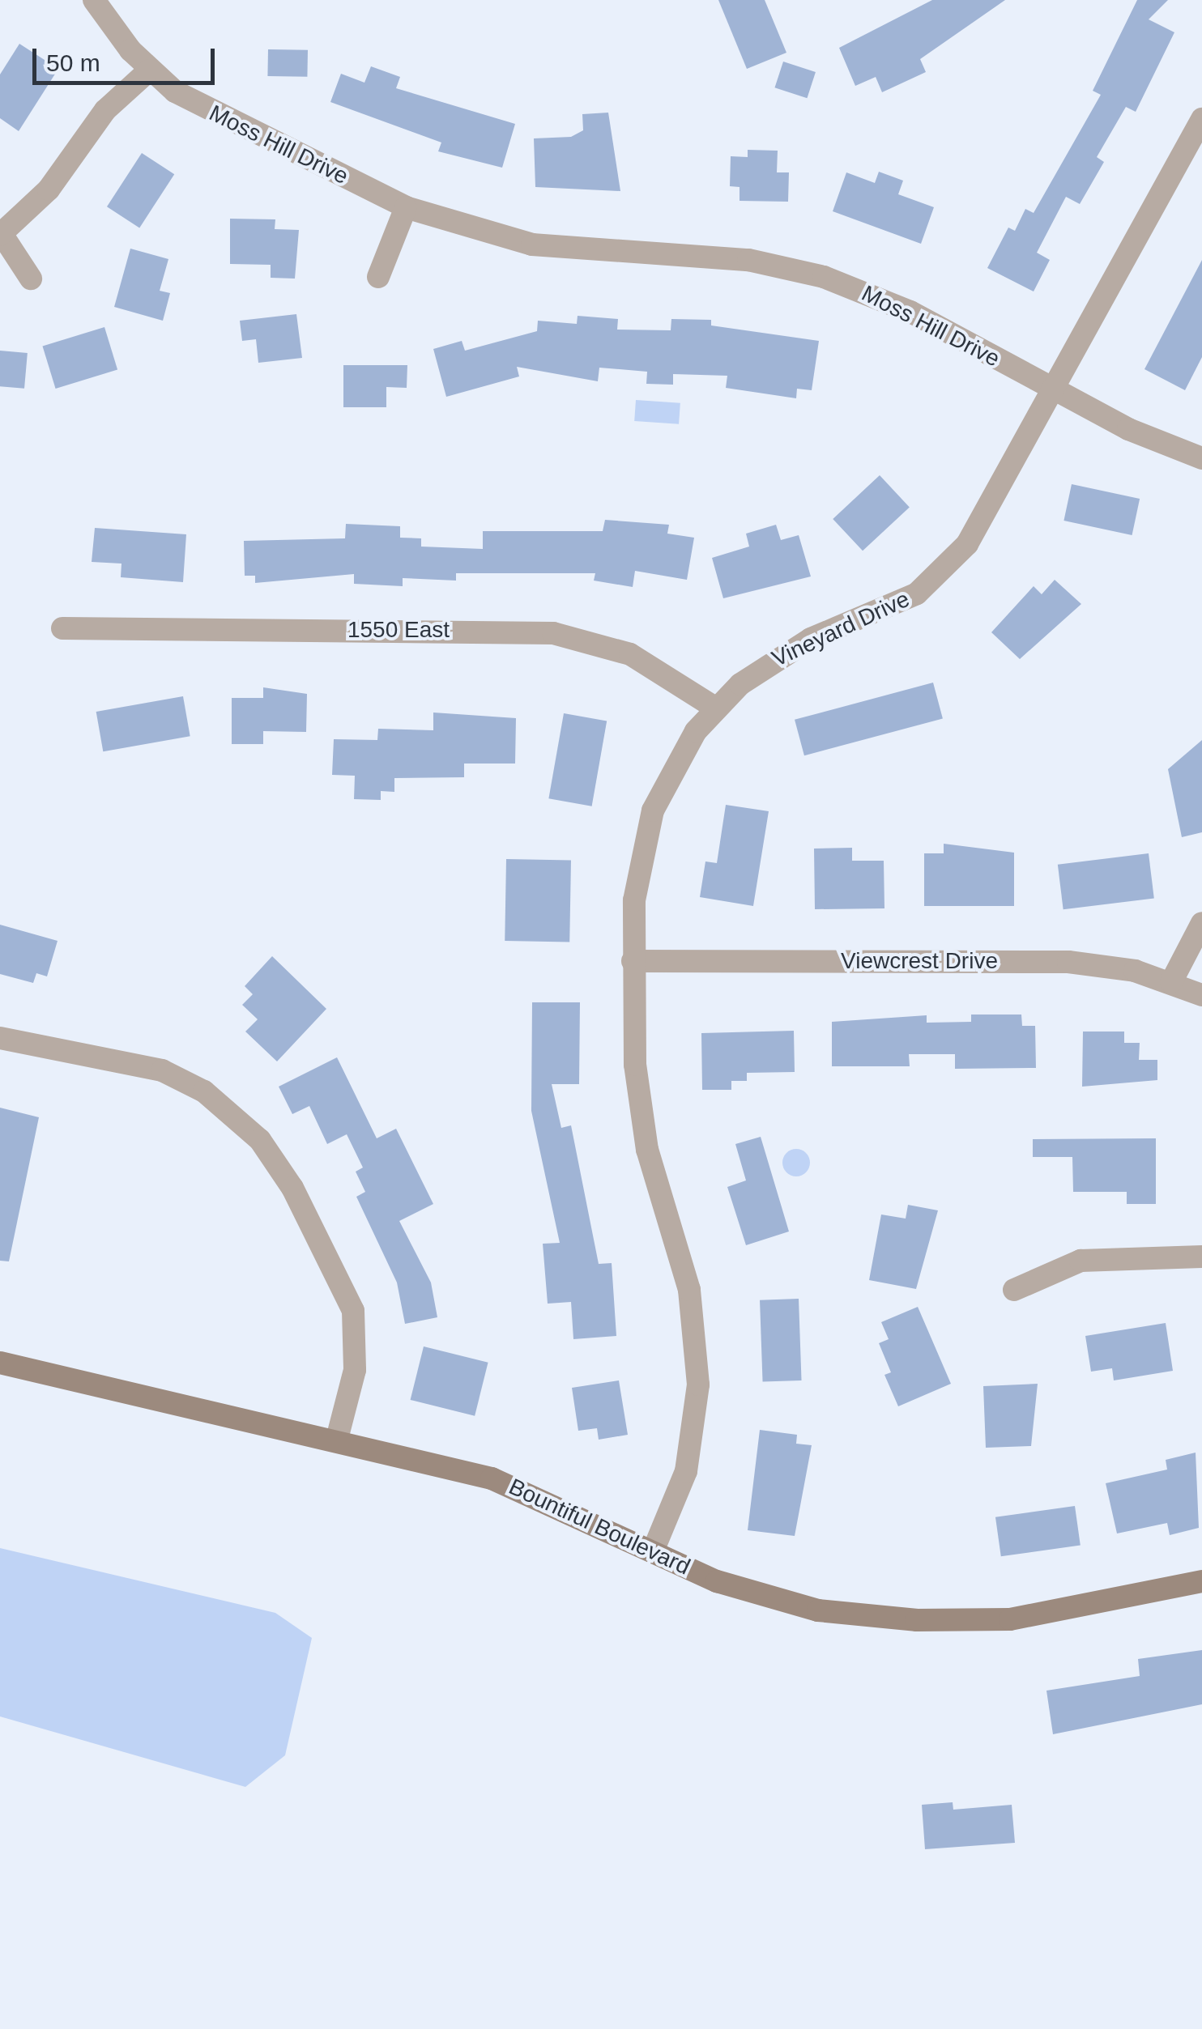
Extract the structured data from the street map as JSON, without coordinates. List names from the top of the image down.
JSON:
{
  "streets": {
    "main road": ["Bountiful Boulevard"],
    "street": [
      "Moss Hill Drive",
      "Vineyard Drive",
      "1550 East",
      "Viewcrest Drive"
    ]
  },
  "crossings": [
    ["Moss Hill Drive", "Vineyard Drive"],
    ["Vineyard Drive", "1550 East"],
    ["Vineyard Drive", "Viewcrest Drive"],
    ["Vineyard Drive", "Bountiful Boulevard"]
  ],
  "scale_bar": "50 m"
}
